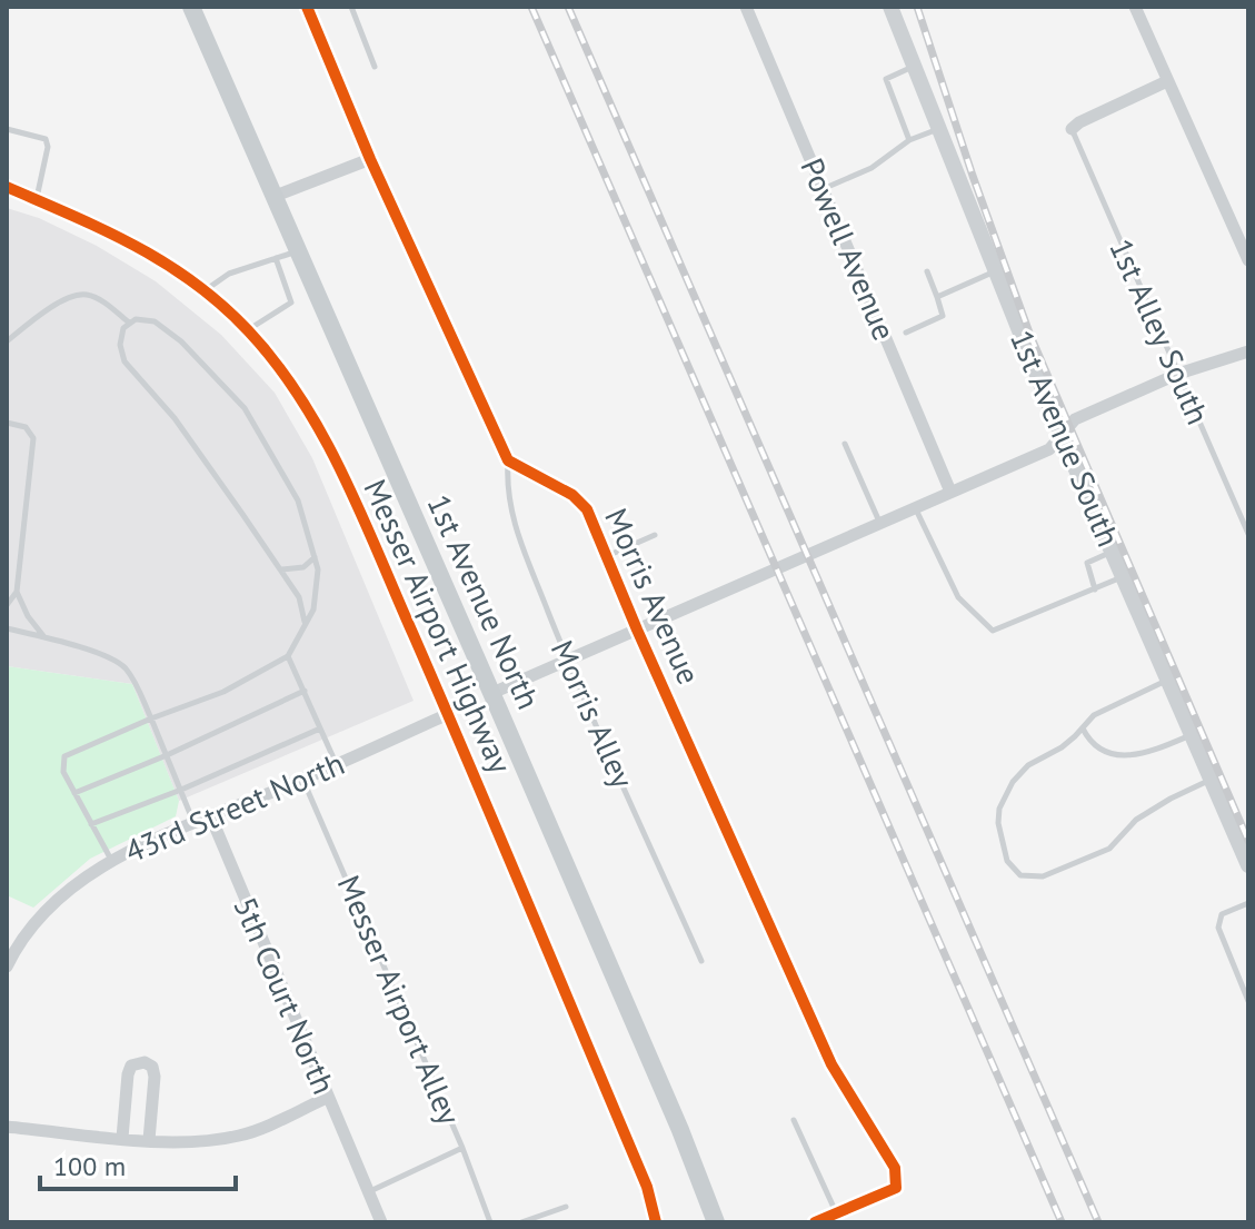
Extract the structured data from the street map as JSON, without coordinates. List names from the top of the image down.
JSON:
{
  "streets": {
    "main road": ["1st Avenue South", "1st Avenue North", "Messer Airport Highway"],
    "street": [
      "Powell Avenue",
      "Morris Avenue",
      "43rd Street North",
      "5th Court North"
    ],
    "lane": ["1st Alley South", "Morris Alley", "Messer Airport Alley"]
  },
  "crossings": [
    ["Morris Avenue", "Morris Alley"],
    ["Messer Airport Highway", "43rd Street North"],
    ["43rd Street North", "5th Court North"],
    ["43rd Street North", "Messer Airport Alley"]
  ],
  "scale_bar": "100 m"
}
